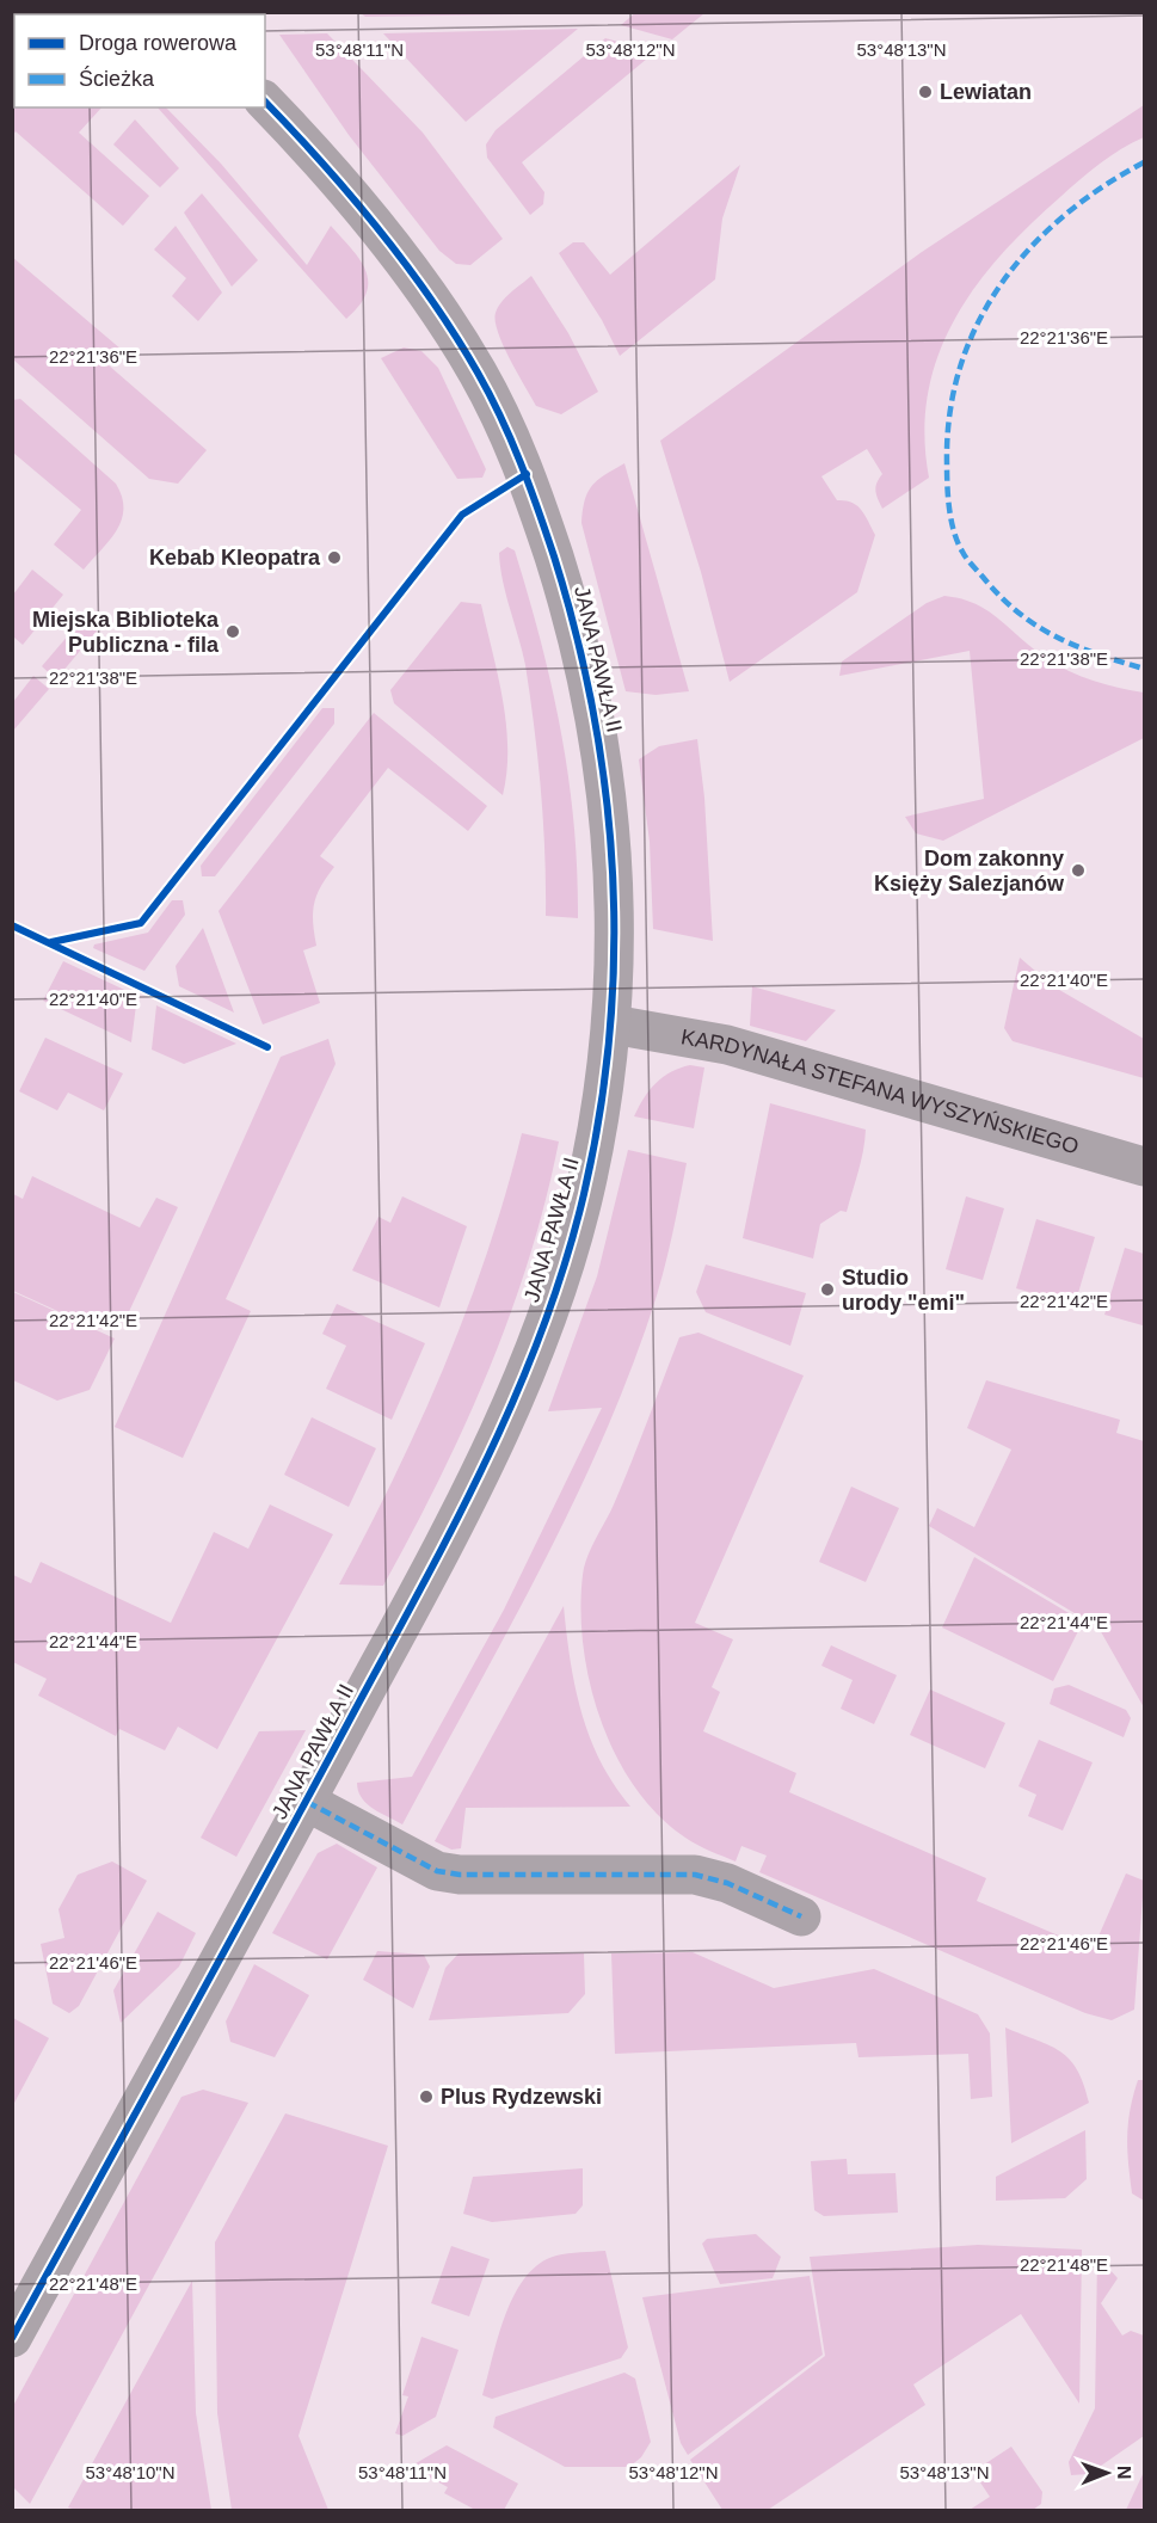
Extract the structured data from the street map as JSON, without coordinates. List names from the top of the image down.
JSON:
{
  "streets": {
    "street": ["JANA PAWŁA II", "KARDYNAŁA STEFANA WYSZYŃSKIEGO"]
  },
  "crossings": [
    ["JANA PAWŁA II", "KARDYNAŁA STEFANA WYSZYŃSKIEGO"]
  ],
  "places": [
    "Lewiatan",
    "Kebab Kleopatra",
    "Miejska Biblioteka Publiczna - fila",
    "Dom zakonny Księży Salezjanów",
    "Studio urody \"emi\"",
    "Plus Rydzewski"
  ],
  "legend": ["Droga rowerowa", "Ścieżka"],
  "north": "right",
  "coordinates": [
    "53°48'11\"N",
    "53°48'12\"N",
    "53°48'13\"N",
    "22°21'36\"E",
    "22°21'38\"E",
    "22°21'40\"E",
    "22°21'42\"E",
    "22°21'44\"E",
    "22°21'46\"E",
    "22°21'48\"E",
    "53°48'10\"N"
  ]
}
